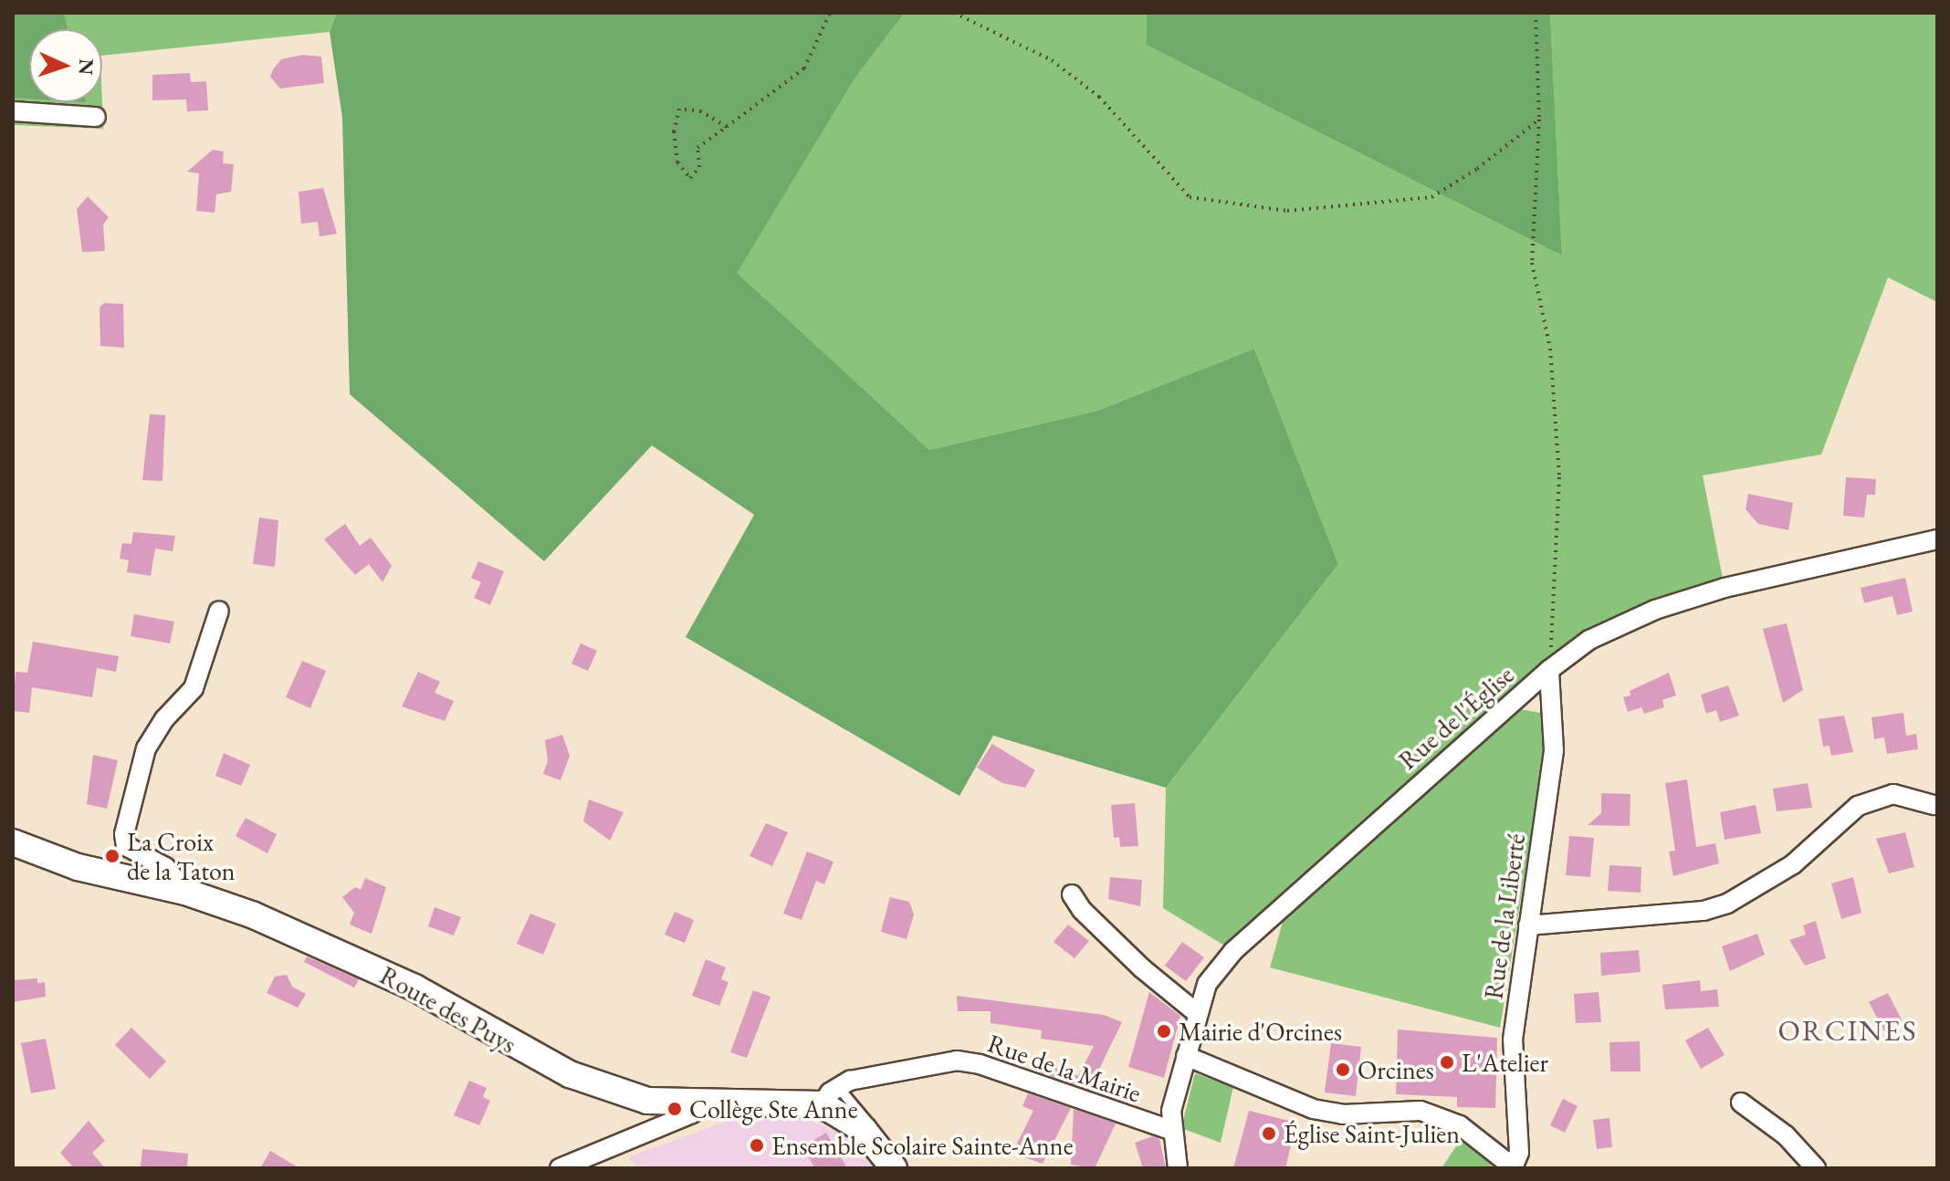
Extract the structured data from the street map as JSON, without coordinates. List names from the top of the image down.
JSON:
{
  "streets": {
    "main road": ["Route des Puys"],
    "street": ["Rue de l'Église", "Rue de la Liberté", "Rue de la Mairie"]
  },
  "crossings": [
    ["Rue de l'Église", "Rue de la Liberté"],
    ["Rue de l'Église", "Rue de la Mairie"],
    ["Route des Puys", "Rue de la Mairie"]
  ],
  "districts": ["ORCINES"],
  "places": [
    "La Croix de la Taton",
    "Mairie d'Orcines",
    "L'Atelier",
    "Orcines",
    "Collège Ste Anne",
    "Église Saint-Julien",
    "Ensemble Scolaire Sainte-Anne"
  ],
  "north": "right"
}
